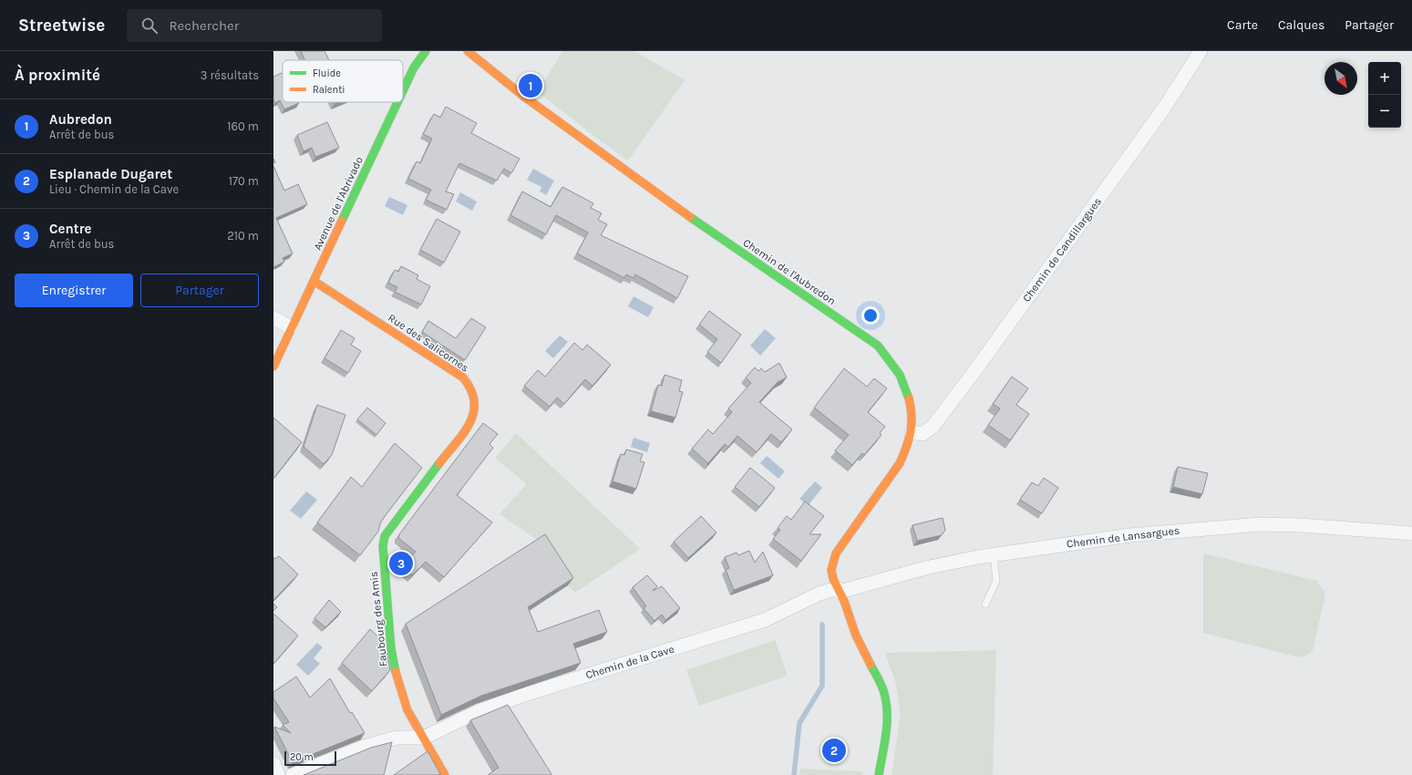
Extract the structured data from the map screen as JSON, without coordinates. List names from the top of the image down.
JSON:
{
  "streets": {
    "street": [
      "Avenue de l'Abrivado",
      "Chemin de Candillargues",
      "Chemin de l'Aubredon",
      "Rue des Salicornes",
      "Chemin de Lansargues",
      "Faubourg des Amis",
      "Chemin de la Cave"
    ]
  },
  "crossings": [
    ["Avenue de l'Abrivado", "Rue des Salicornes"],
    ["Chemin de Candillargues", "Chemin de l'Aubredon"],
    ["Chemin de l'Aubredon", "Chemin de Lansargues"],
    ["Chemin de l'Aubredon", "Chemin de la Cave"],
    ["Rue des Salicornes", "Faubourg des Amis"],
    ["Chemin de Lansargues", "Chemin de la Cave"],
    ["Faubourg des Amis", "Chemin de la Cave"]
  ],
  "legend": ["Fluide", "Ralenti"],
  "scale_bar": "20 m",
  "north": "bottom right",
  "page": {
    "header": "Streetwise",
    "search": "Rechercher",
    "nav": ["Carte", "Calques", "Partager"],
    "heading": ["À proximité", "3 résultats"],
    "map_buttons": ["+", "−"],
    "pins": ["1", "3", "2"],
    "list": [
      {
        "mark": "1",
        "name": "Aubredon",
        "note": "Arrêt de bus",
        "value": "160 m"
      },
      {
        "mark": "2",
        "name": "Esplanade Dugaret",
        "note": "Lieu · Chemin de la Cave",
        "value": "170 m"
      },
      {
        "mark": "3",
        "name": "Centre",
        "note": "Arrêt de bus",
        "value": "210 m"
      }
    ],
    "buttons": ["Enregistrer", "Partager"],
    "scale": "20 m"
  }
}
